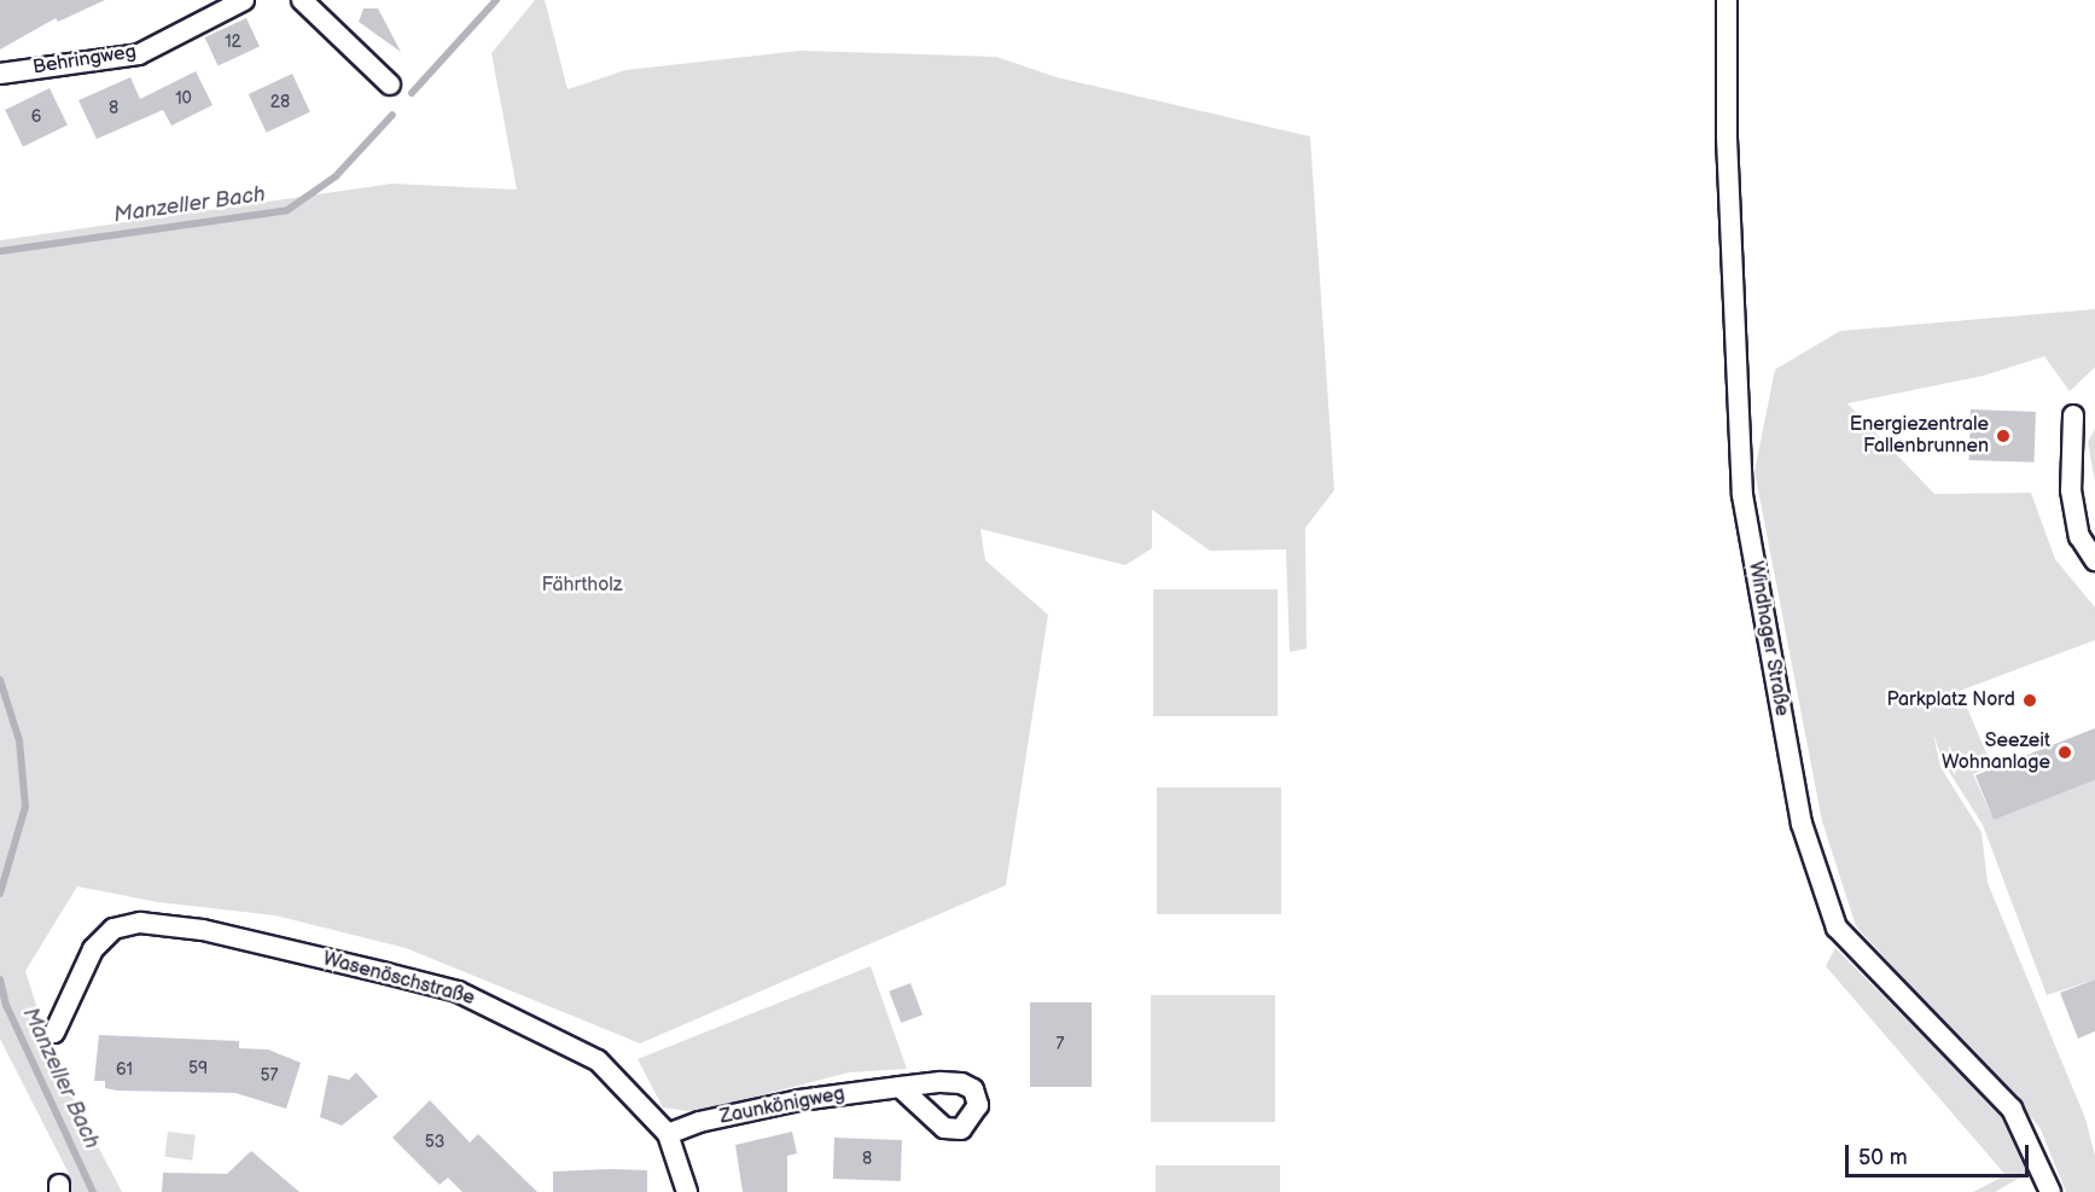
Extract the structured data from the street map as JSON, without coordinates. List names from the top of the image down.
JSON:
{
  "streets": {
    "street": [
      "Behringweg",
      "Windhager Straße",
      "Wasenöschstraße",
      "Zaunkönigweg"
    ]
  },
  "crossings": [
    ["Wasenöschstraße", "Zaunkönigweg"]
  ],
  "water": ["Manzeller Bach"],
  "parks": ["Fährtholz"],
  "places": ["Energiezentrale Fallenbrunnen", "Parkplatz Nord", "Seezeit Wohnanlage"],
  "house_numbers": [
    "12",
    "10",
    "28",
    "8",
    "6",
    "7",
    "59",
    "61",
    "57",
    "53",
    "8"
  ],
  "scale_bar": "50 m"
}
